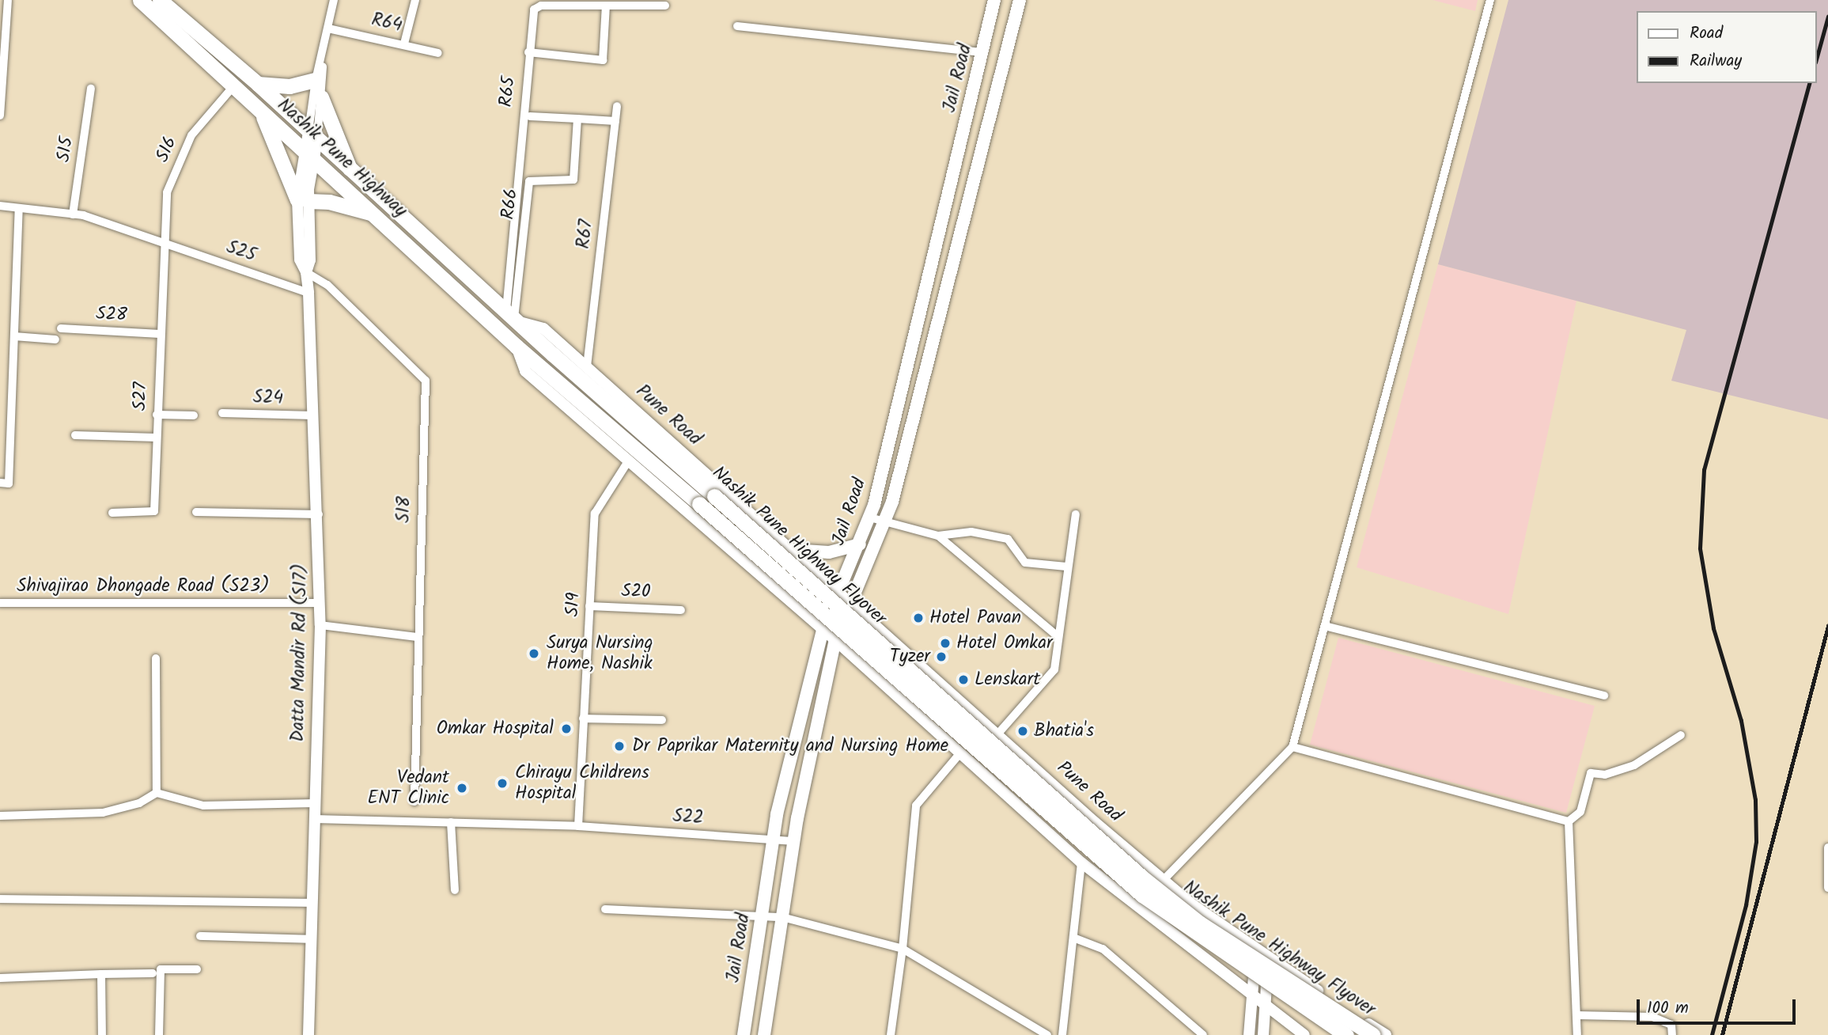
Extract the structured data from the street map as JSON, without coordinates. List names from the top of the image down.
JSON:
{
  "streets": {
    "highway": ["Nashik Pune Highway", "Nashik Pune Highway Flyover"],
    "main road": ["Jail Road", "Pune Road", "Datta Mandir Rd (S17)"],
    "street": [
      "R64",
      "R65",
      "S15",
      "S16",
      "R66",
      "R67",
      "S25",
      "S28",
      "S27",
      "S24",
      "S18",
      "Shivajirao Dhongade Road (S23)",
      "S20",
      "S19",
      "S22"
    ]
  },
  "crossings": [
    ["Jail Road", "Pune Road"],
    ["Jail Road", "S22"],
    ["R65", "Nashik Pune Highway"],
    ["R65", "R66"],
    ["R65", "Pune Road"],
    ["R65", "Nashik Pune Highway Flyover"],
    ["S15", "S25"],
    ["S16", "Nashik Pune Highway"],
    ["S16", "S25"],
    ["S16", "S27"],
    ["Nashik Pune Highway", "R66"],
    ["Nashik Pune Highway", "Pune Road"],
    ["Nashik Pune Highway", "Nashik Pune Highway Flyover"],
    ["Nashik Pune Highway", "Datta Mandir Rd (S17)"],
    ["R66", "Pune Road"],
    ["R66", "Nashik Pune Highway Flyover"],
    ["R67", "Pune Road"],
    ["S25", "S27"],
    ["S25", "Datta Mandir Rd (S17)"],
    ["S28", "S27"],
    ["S24", "Datta Mandir Rd (S17)"],
    ["Pune Road", "Nashik Pune Highway Flyover"],
    ["S18", "Datta Mandir Rd (S17)"],
    ["Shivajirao Dhongade Road (S23)", "Datta Mandir Rd (S17)"],
    ["S20", "S19"],
    ["S19", "S22"],
    ["Datta Mandir Rd (S17)", "S22"]
  ],
  "places": [
    "Hotel Pavan",
    "Hotel Omkar",
    "Surya Nursing Home, Nashik",
    "Tyzer",
    "Lenskart",
    "Omkar Hospital",
    "Bhatia's",
    "Dr Paprikar Maternity and Nursing Home",
    "Chirayu Childrens Hospital",
    "Vedant ENT Clinic"
  ],
  "legend": ["Road", "Railway"],
  "scale_bar": "100 m"
}
